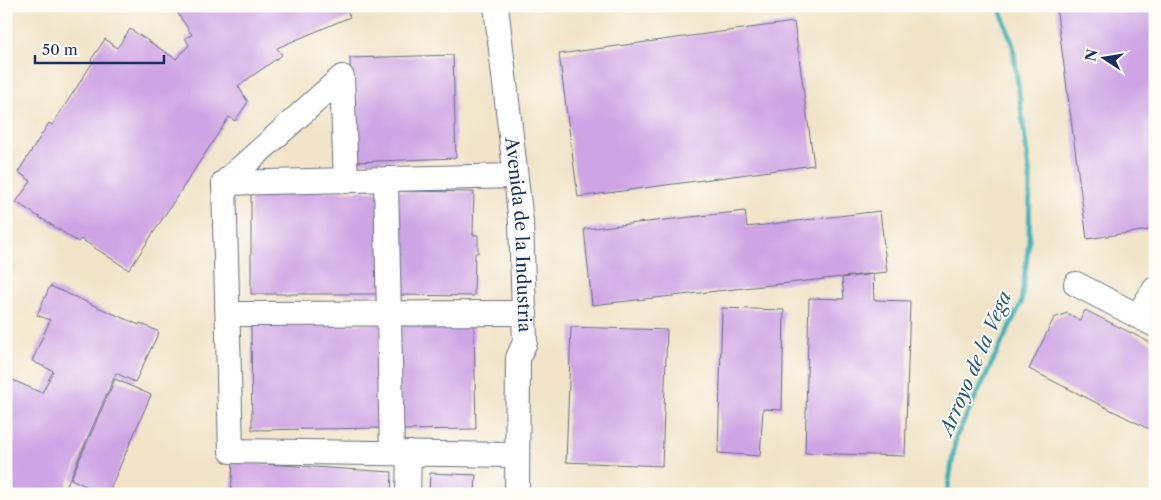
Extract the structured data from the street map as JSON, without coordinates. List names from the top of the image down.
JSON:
{
  "streets": {
    "street": ["Avenida de la Industria"]
  },
  "water": ["Arroyo de la Vega"],
  "scale_bar": "50 m",
  "north": "left"
}
